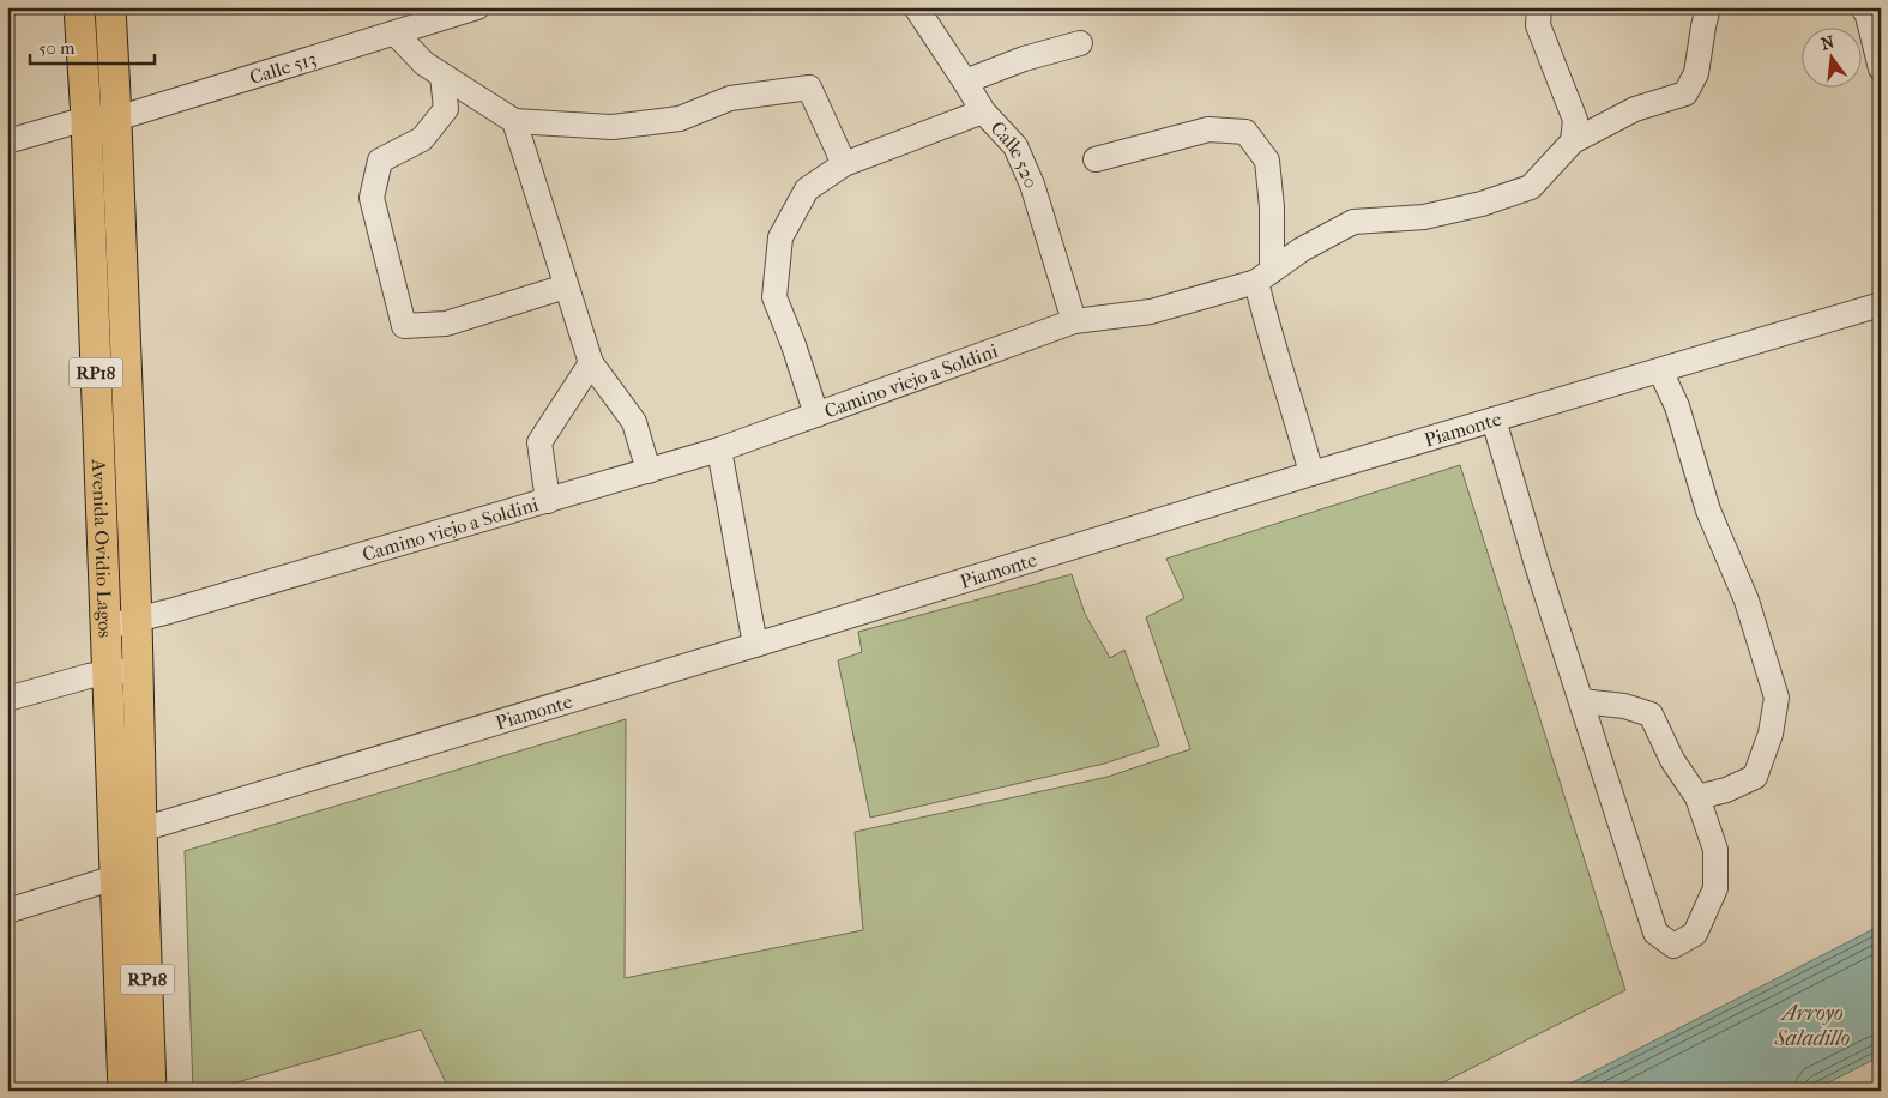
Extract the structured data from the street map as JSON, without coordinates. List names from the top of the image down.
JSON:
{
  "streets": {
    "main road": ["RP18", "Avenida Ovidio Lagos"],
    "street": [
      "Calle 513",
      "Calle 520",
      "Camino viejo a Soldini",
      "Piamonte"
    ]
  },
  "crossings": [
    ["Calle 513", "Avenida Ovidio Lagos"],
    ["Calle 520", "Camino viejo a Soldini"],
    ["Camino viejo a Soldini", "Avenida Ovidio Lagos"],
    ["Piamonte", "Avenida Ovidio Lagos"]
  ],
  "water": ["Arroyo Saladillo"],
  "scale_bar": "50 m",
  "north": "top"
}
